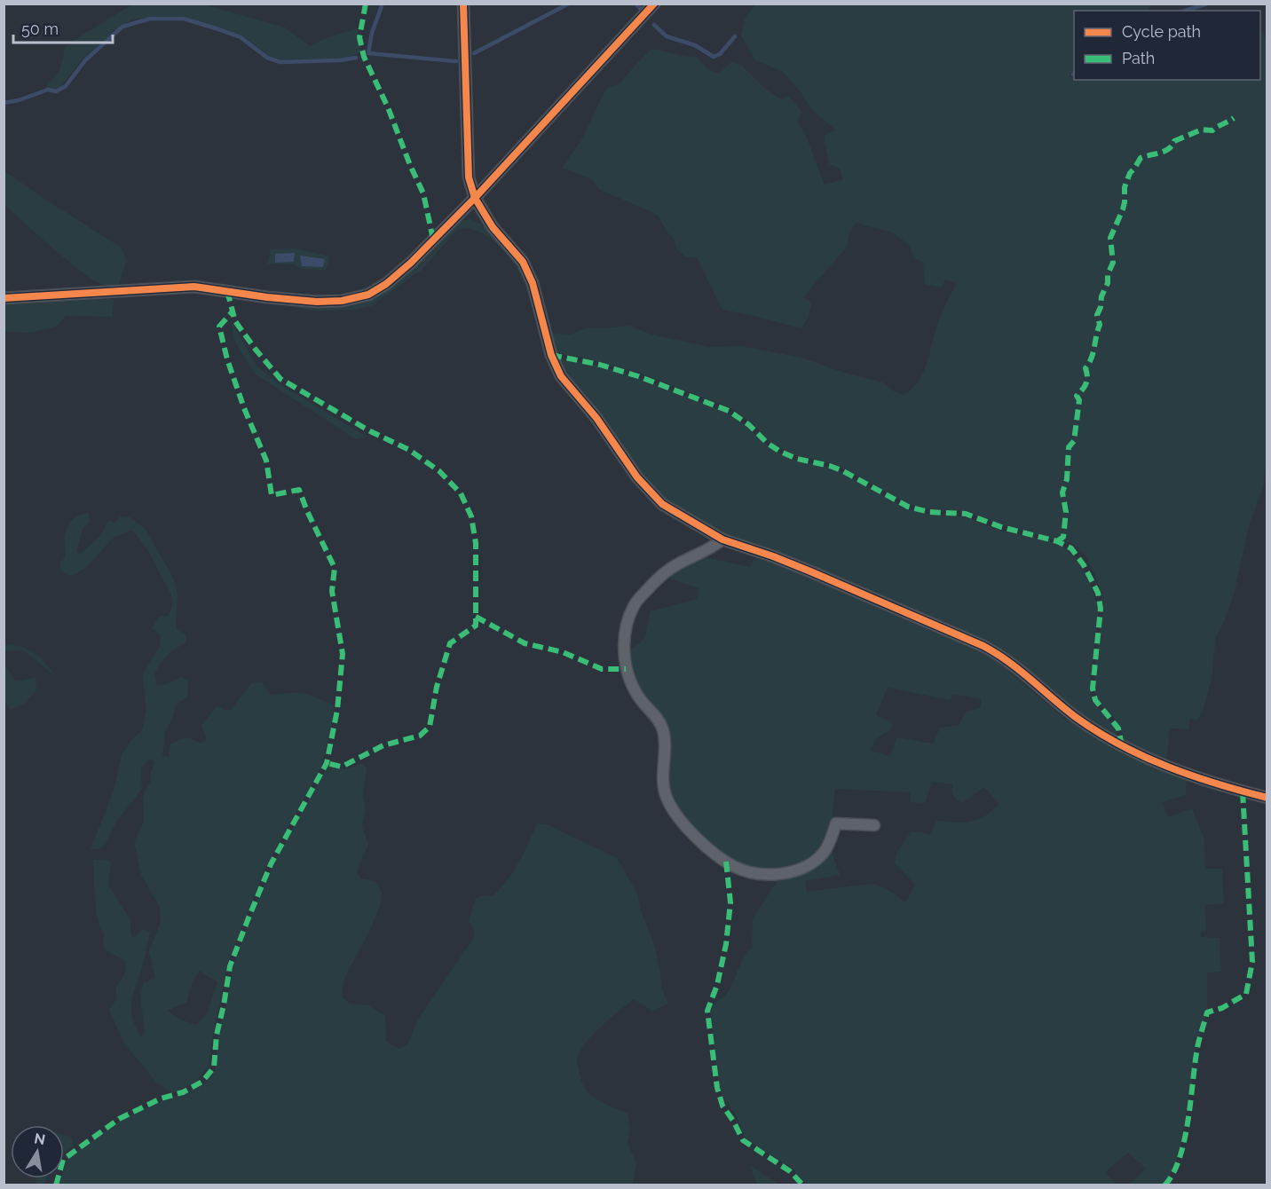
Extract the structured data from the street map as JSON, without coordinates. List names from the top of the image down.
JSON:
{
  "legend": ["Cycle path", "Path"],
  "scale_bar": "50 m",
  "north": "top"
}
